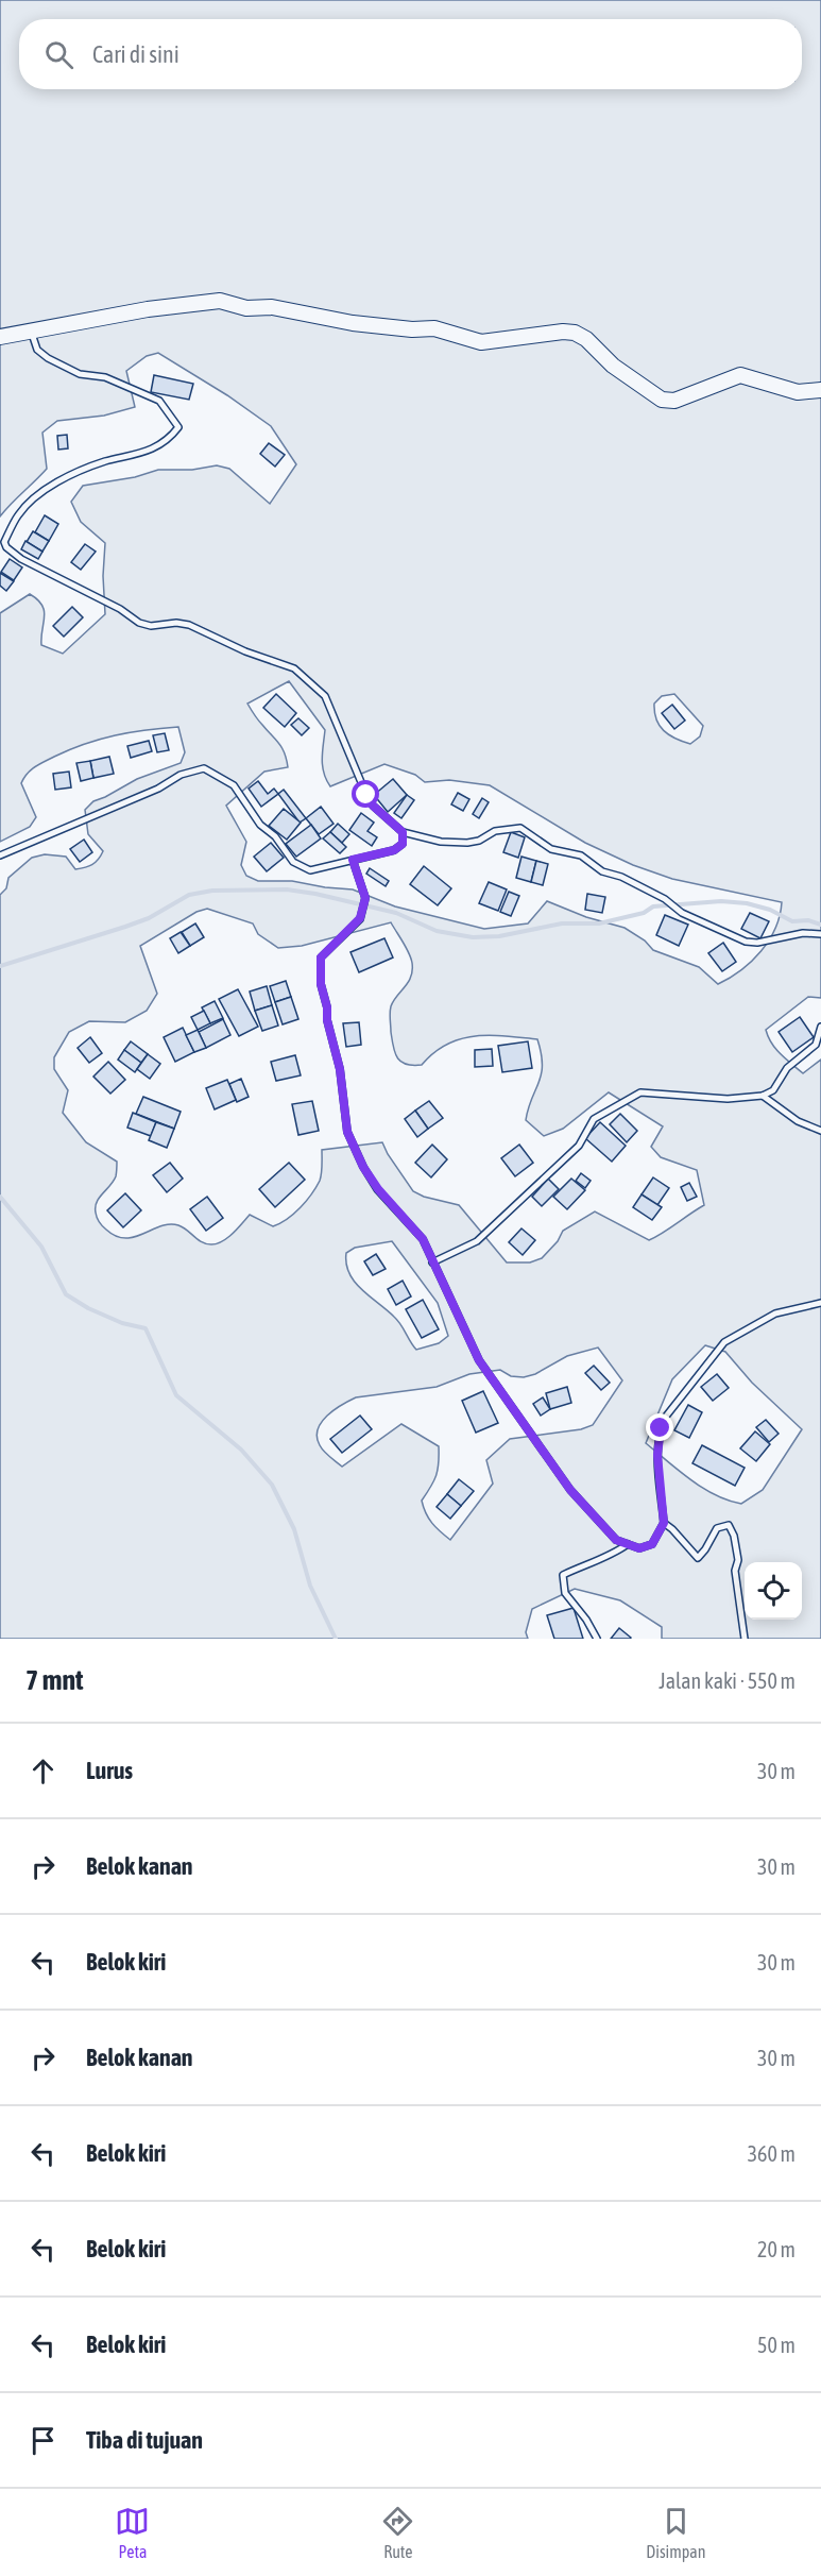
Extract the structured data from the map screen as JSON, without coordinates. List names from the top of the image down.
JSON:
{
  "page": {
    "search": "Cari di sini",
    "heading": ["7 mnt", "Jalan kaki · 550 m"],
    "list": [
      ["Lurus", "30 m"],
      ["Belok kanan", "30 m"],
      ["Belok kiri", "30 m"],
      ["Belok kanan", "30 m"],
      ["Belok kiri", "360 m"],
      ["Belok kiri", "20 m"],
      ["Belok kiri", "50 m"],
      "Tiba di tujuan"
    ],
    "nav": ["Peta", "Rute", "Disimpan"]
  }
}
